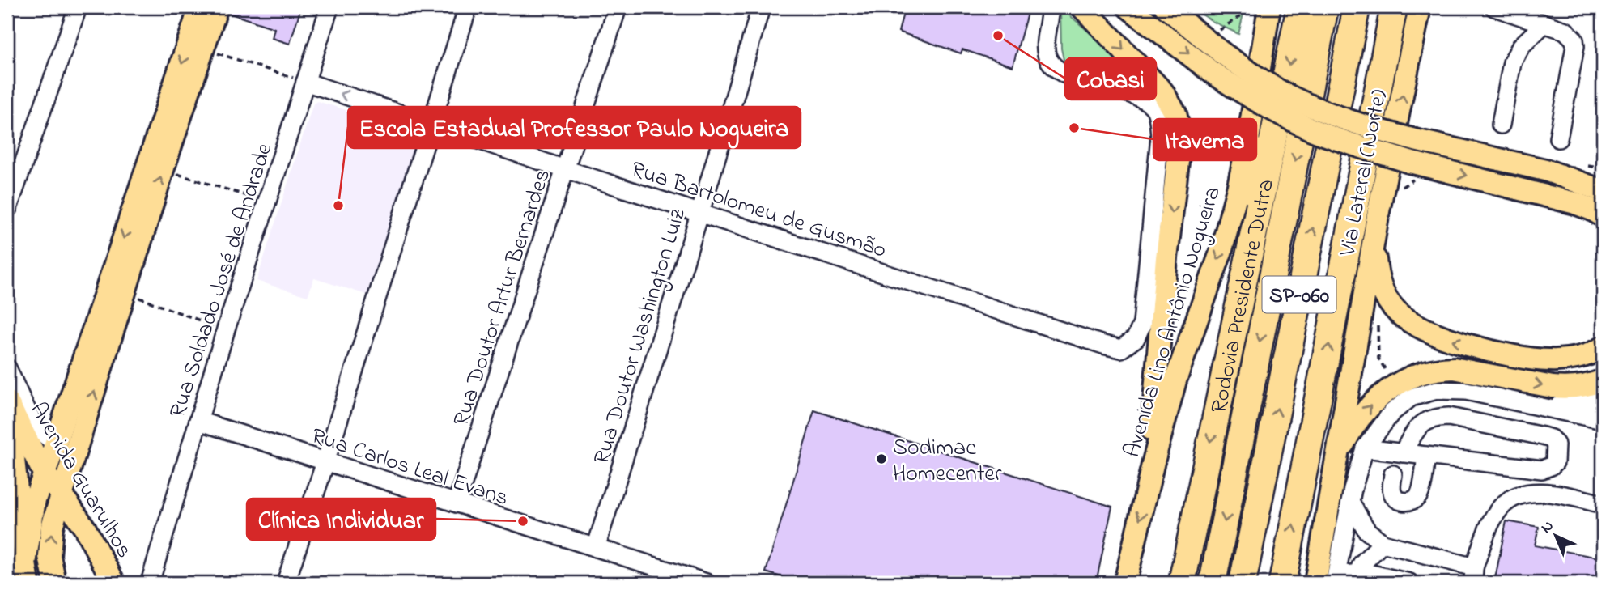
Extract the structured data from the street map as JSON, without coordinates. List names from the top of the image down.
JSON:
{
  "streets": {
    "highway": ["Rodovia Presidente Dutra", "SP-060"],
    "main road": ["Via Lateral (Norte)", "Avenida Lino Antônio Nogueira", "Avenida Guarulhos"],
    "street": [
      "Rua Bartolomeu de Gusmão",
      "Rua Soldado José de Andrade",
      "Rua Doutor Artur Bernardes",
      "Rua Doutor Washington Luiz",
      "Rua Carlos Leal Evans"
    ]
  },
  "crossings": [
    ["Rua Bartolomeu de Gusmão", "Rua Soldado José de Andrade"],
    ["Rua Bartolomeu de Gusmão", "Rua Doutor Artur Bernardes"],
    ["Rua Bartolomeu de Gusmão", "Avenida Lino Antônio Nogueira"],
    ["Rua Bartolomeu de Gusmão", "Rua Doutor Washington Luiz"],
    ["Rua Soldado José de Andrade", "Rua Carlos Leal Evans"],
    ["Rua Doutor Artur Bernardes", "Rua Carlos Leal Evans"],
    ["Rua Doutor Washington Luiz", "Rua Carlos Leal Evans"]
  ],
  "one_way": ["Via Lateral (Norte)", "Avenida Lino Antônio Nogueira"],
  "places": [
    "Cobasi",
    "Itavema",
    "Escola Estadual Professor Paulo Nogueira",
    "Sodimac Homecenter",
    "Clínica Individuar"
  ],
  "north": "top left"
}
